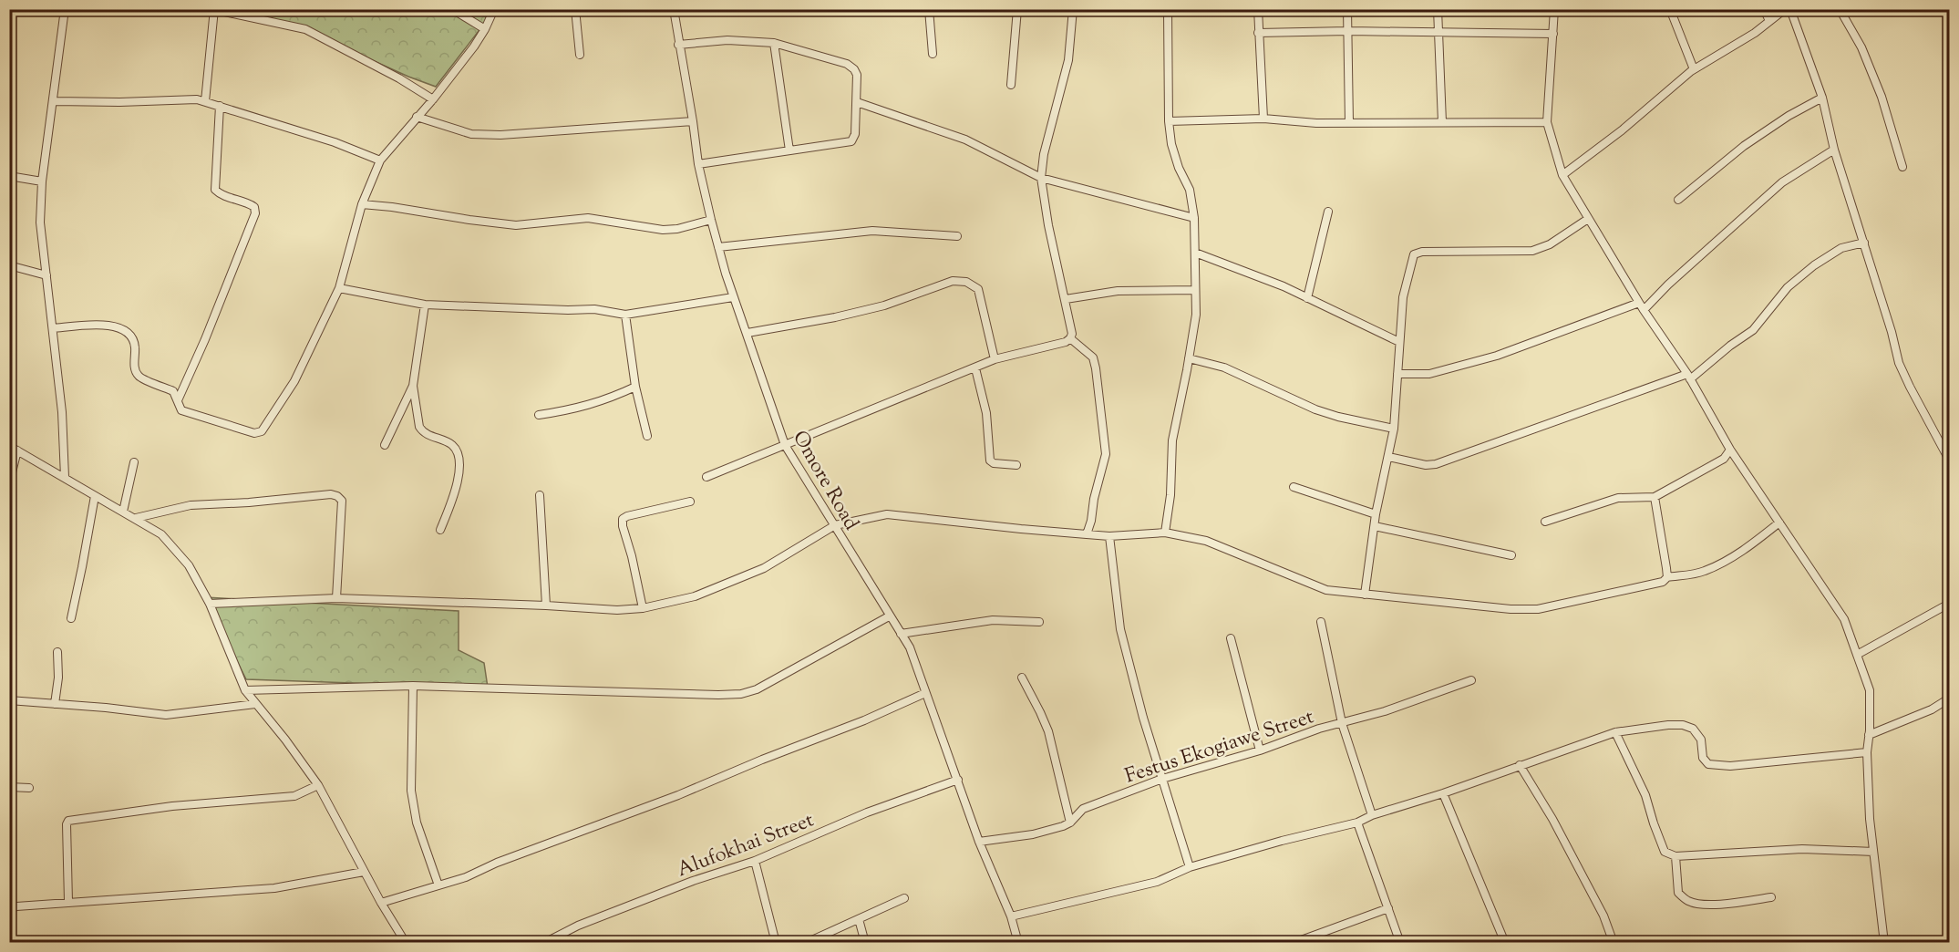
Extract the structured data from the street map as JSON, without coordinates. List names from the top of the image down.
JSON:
{
  "streets": {
    "street": ["Omore Road", "Festus Ekogiawe Street", "Alufokhai Street"]
  },
  "crossings": [
    ["Omore Road", "Festus Ekogiawe Street"],
    ["Omore Road", "Alufokhai Street"]
  ]
}
